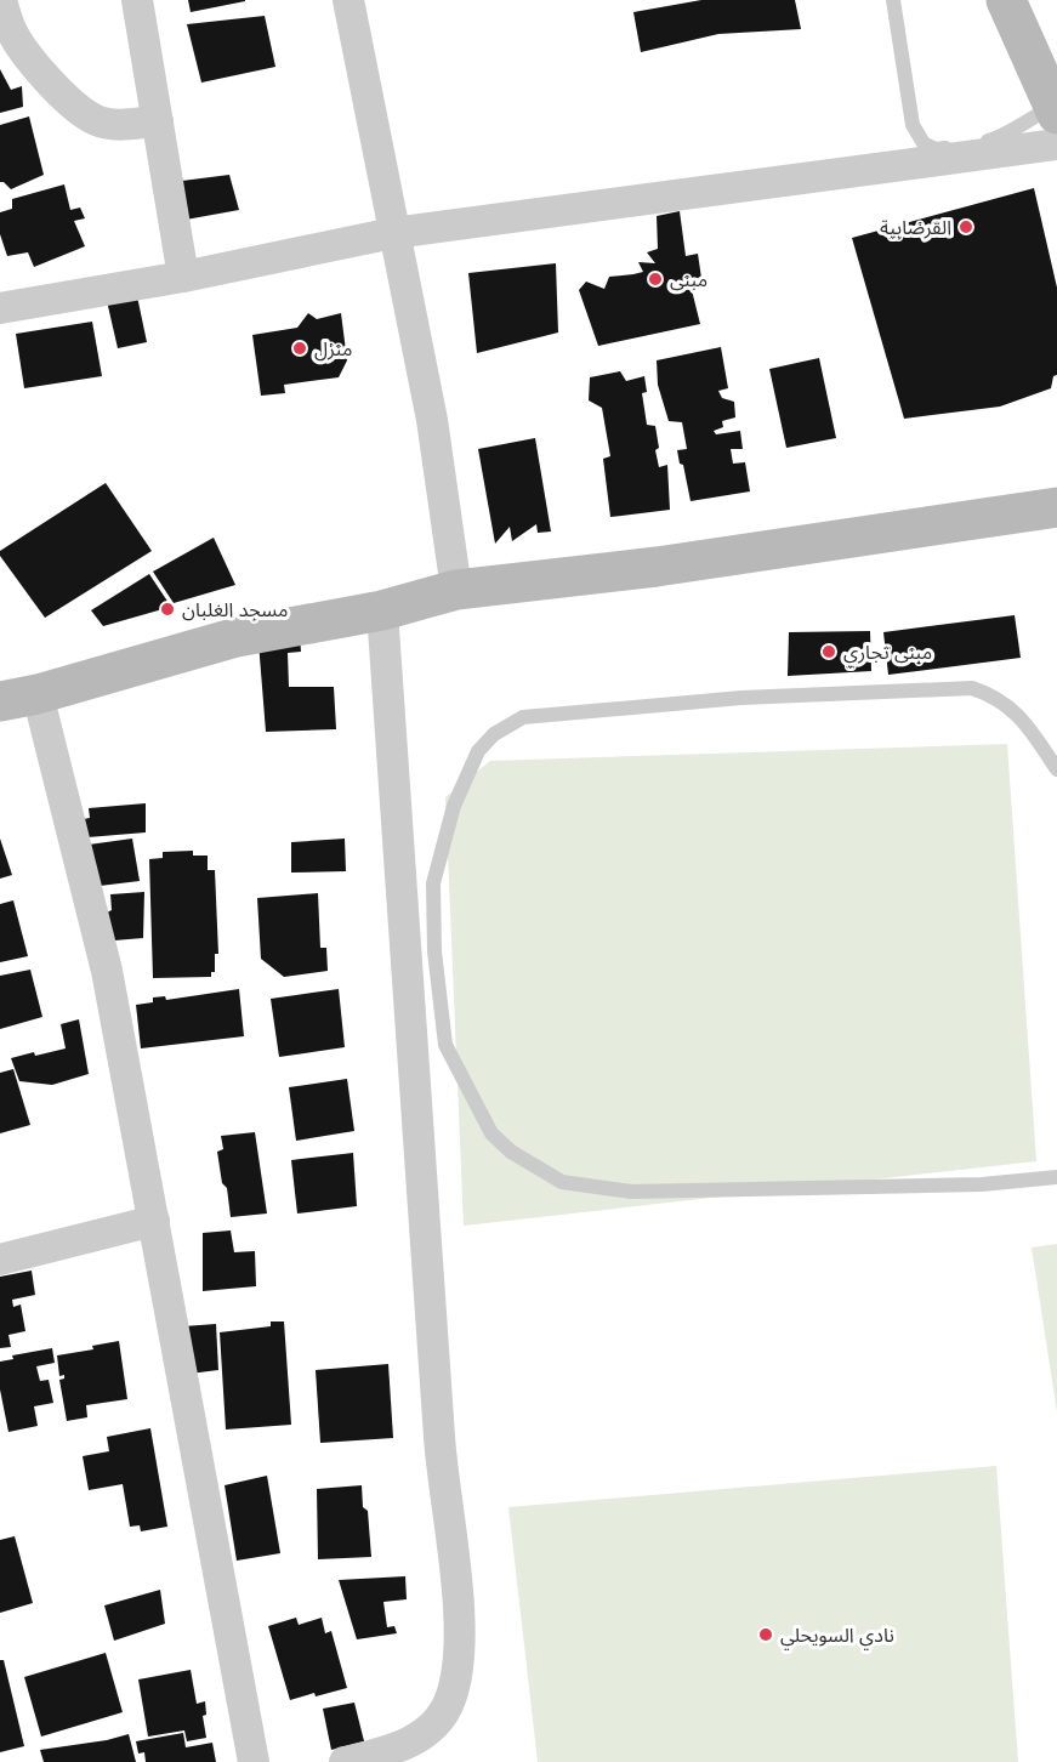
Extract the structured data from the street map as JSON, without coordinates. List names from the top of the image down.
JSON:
{
  "places": [
    "القرضابية",
    "مبنى",
    "منزل",
    "مسجد الغلبان",
    "مبنى تجاري",
    "نادي السويحلي"
  ]
}
